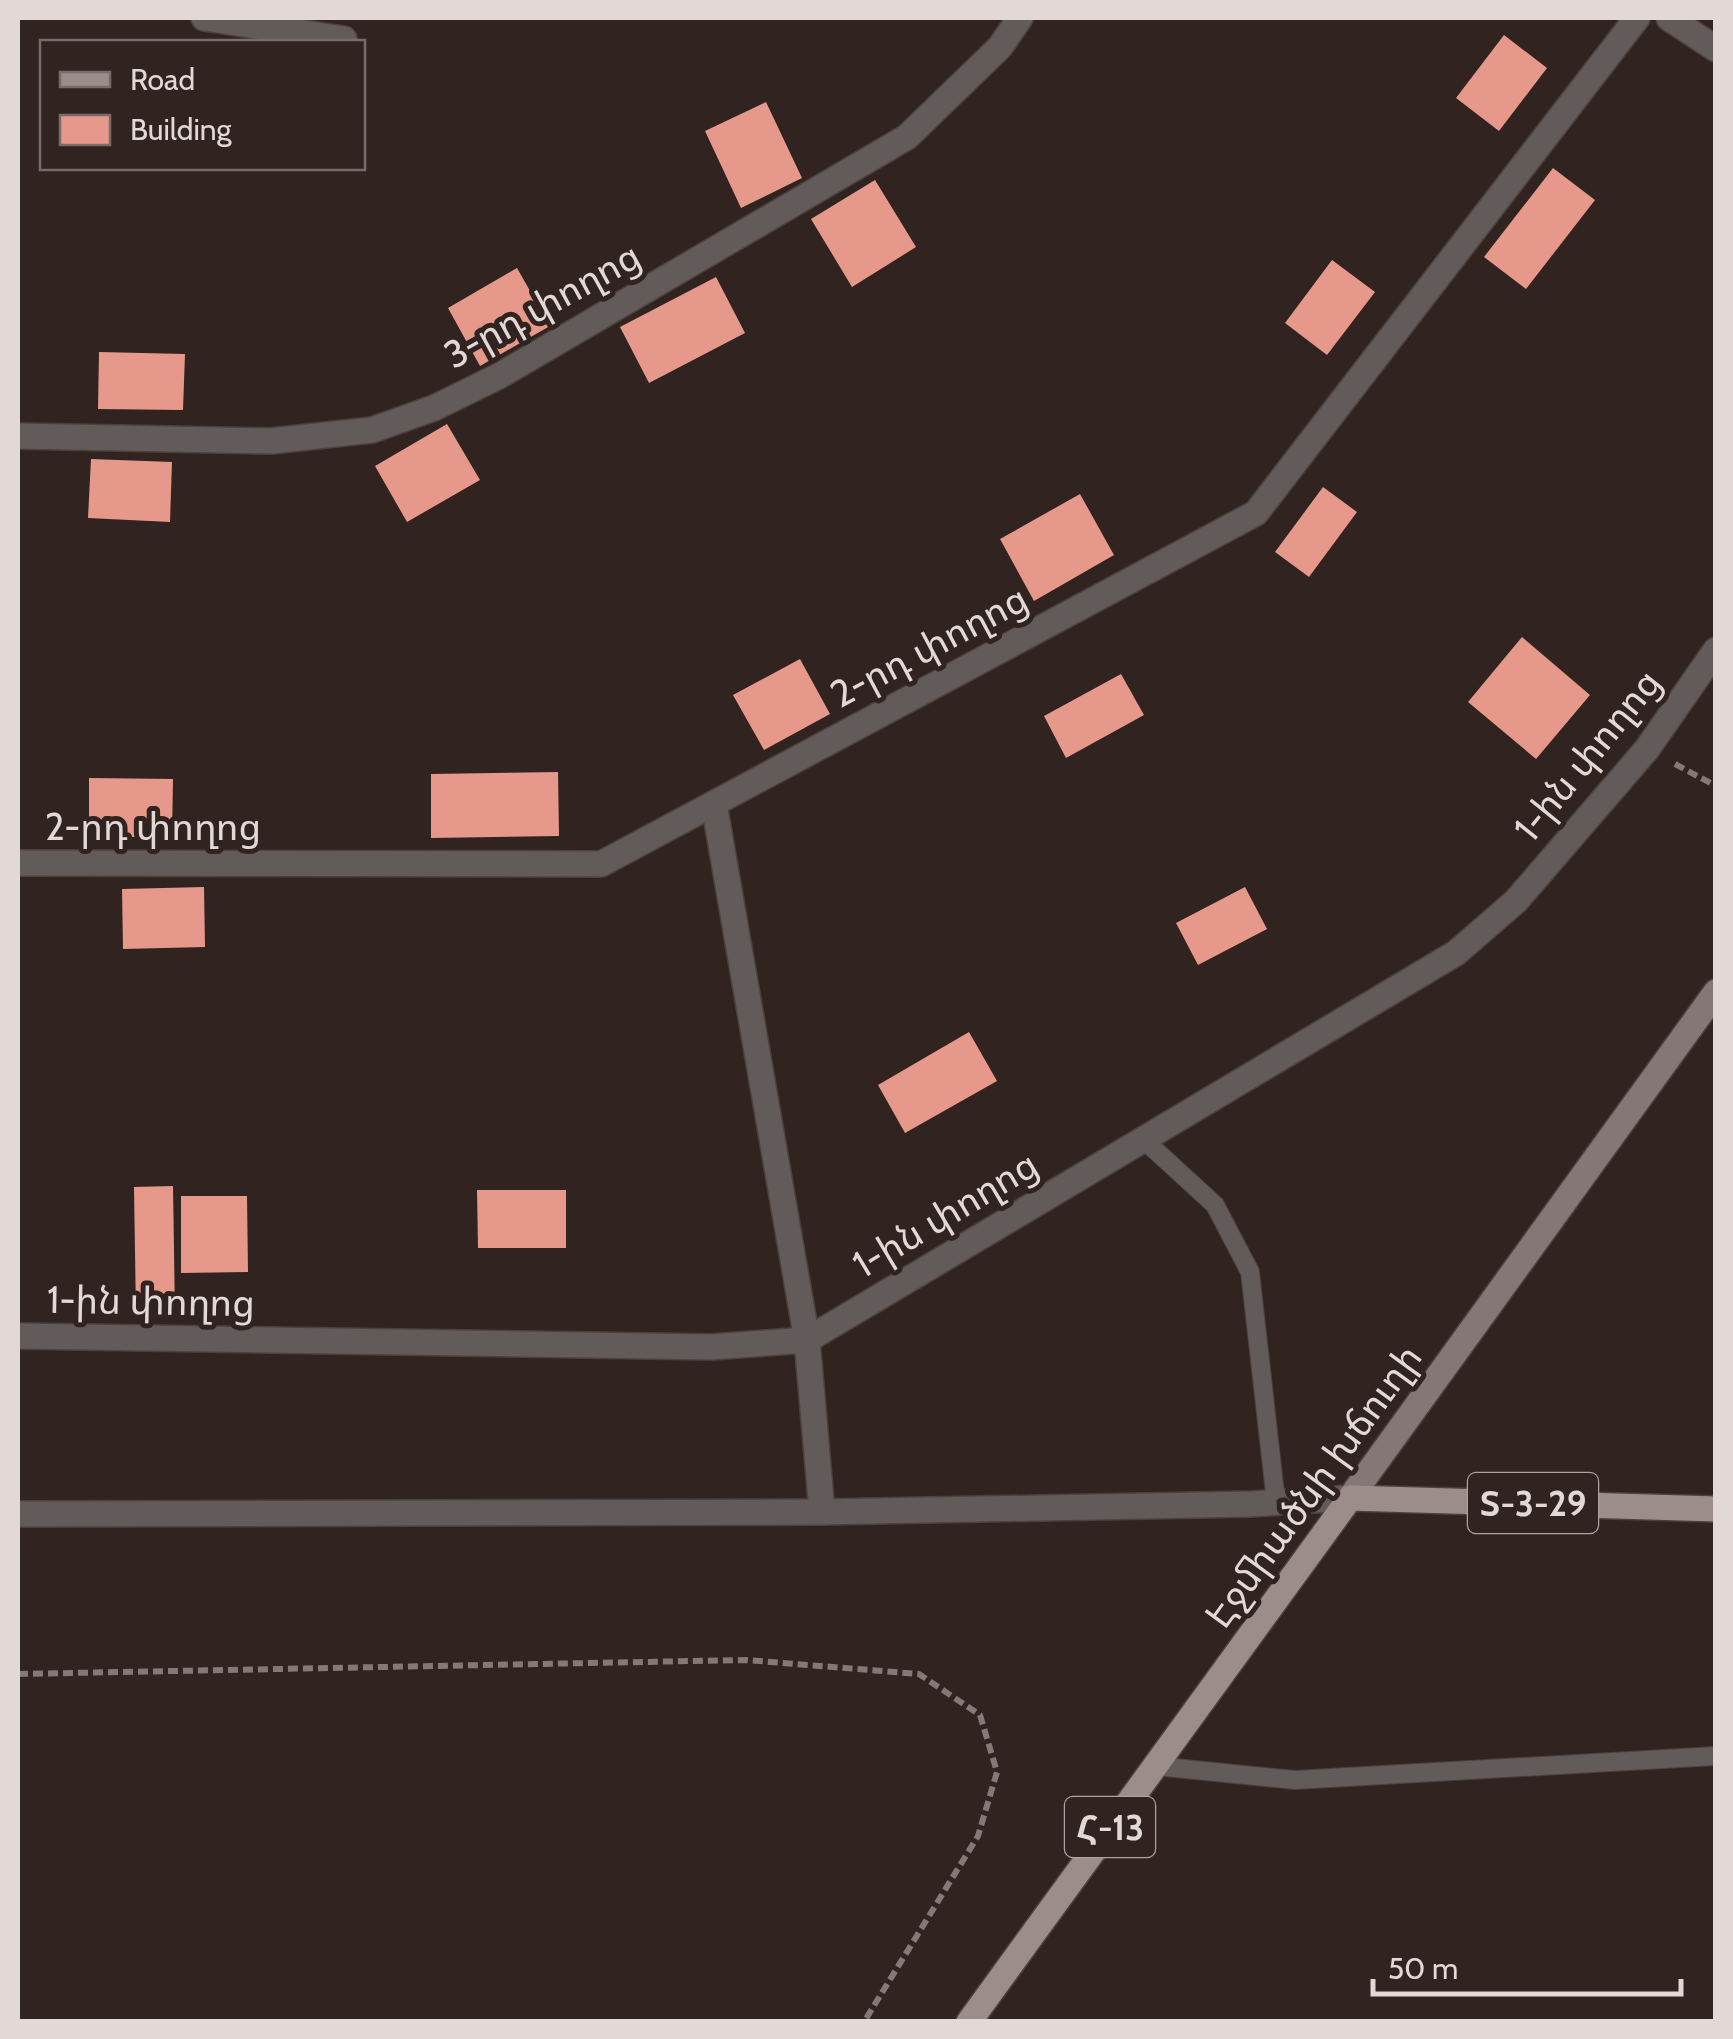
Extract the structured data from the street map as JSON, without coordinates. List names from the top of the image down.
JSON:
{
  "streets": {
    "main road": ["Էջմիածնի խճուղի", "Տ-3-29", "Հ-13"],
    "street": ["3-րդ փողոց", "2-րդ փողոց", "1-ին փողոց"]
  },
  "crossings": [
    ["Էջմիածնի խճուղի", "Տ-3-29"]
  ],
  "legend": ["Road", "Building"],
  "scale_bar": "50 m"
}
